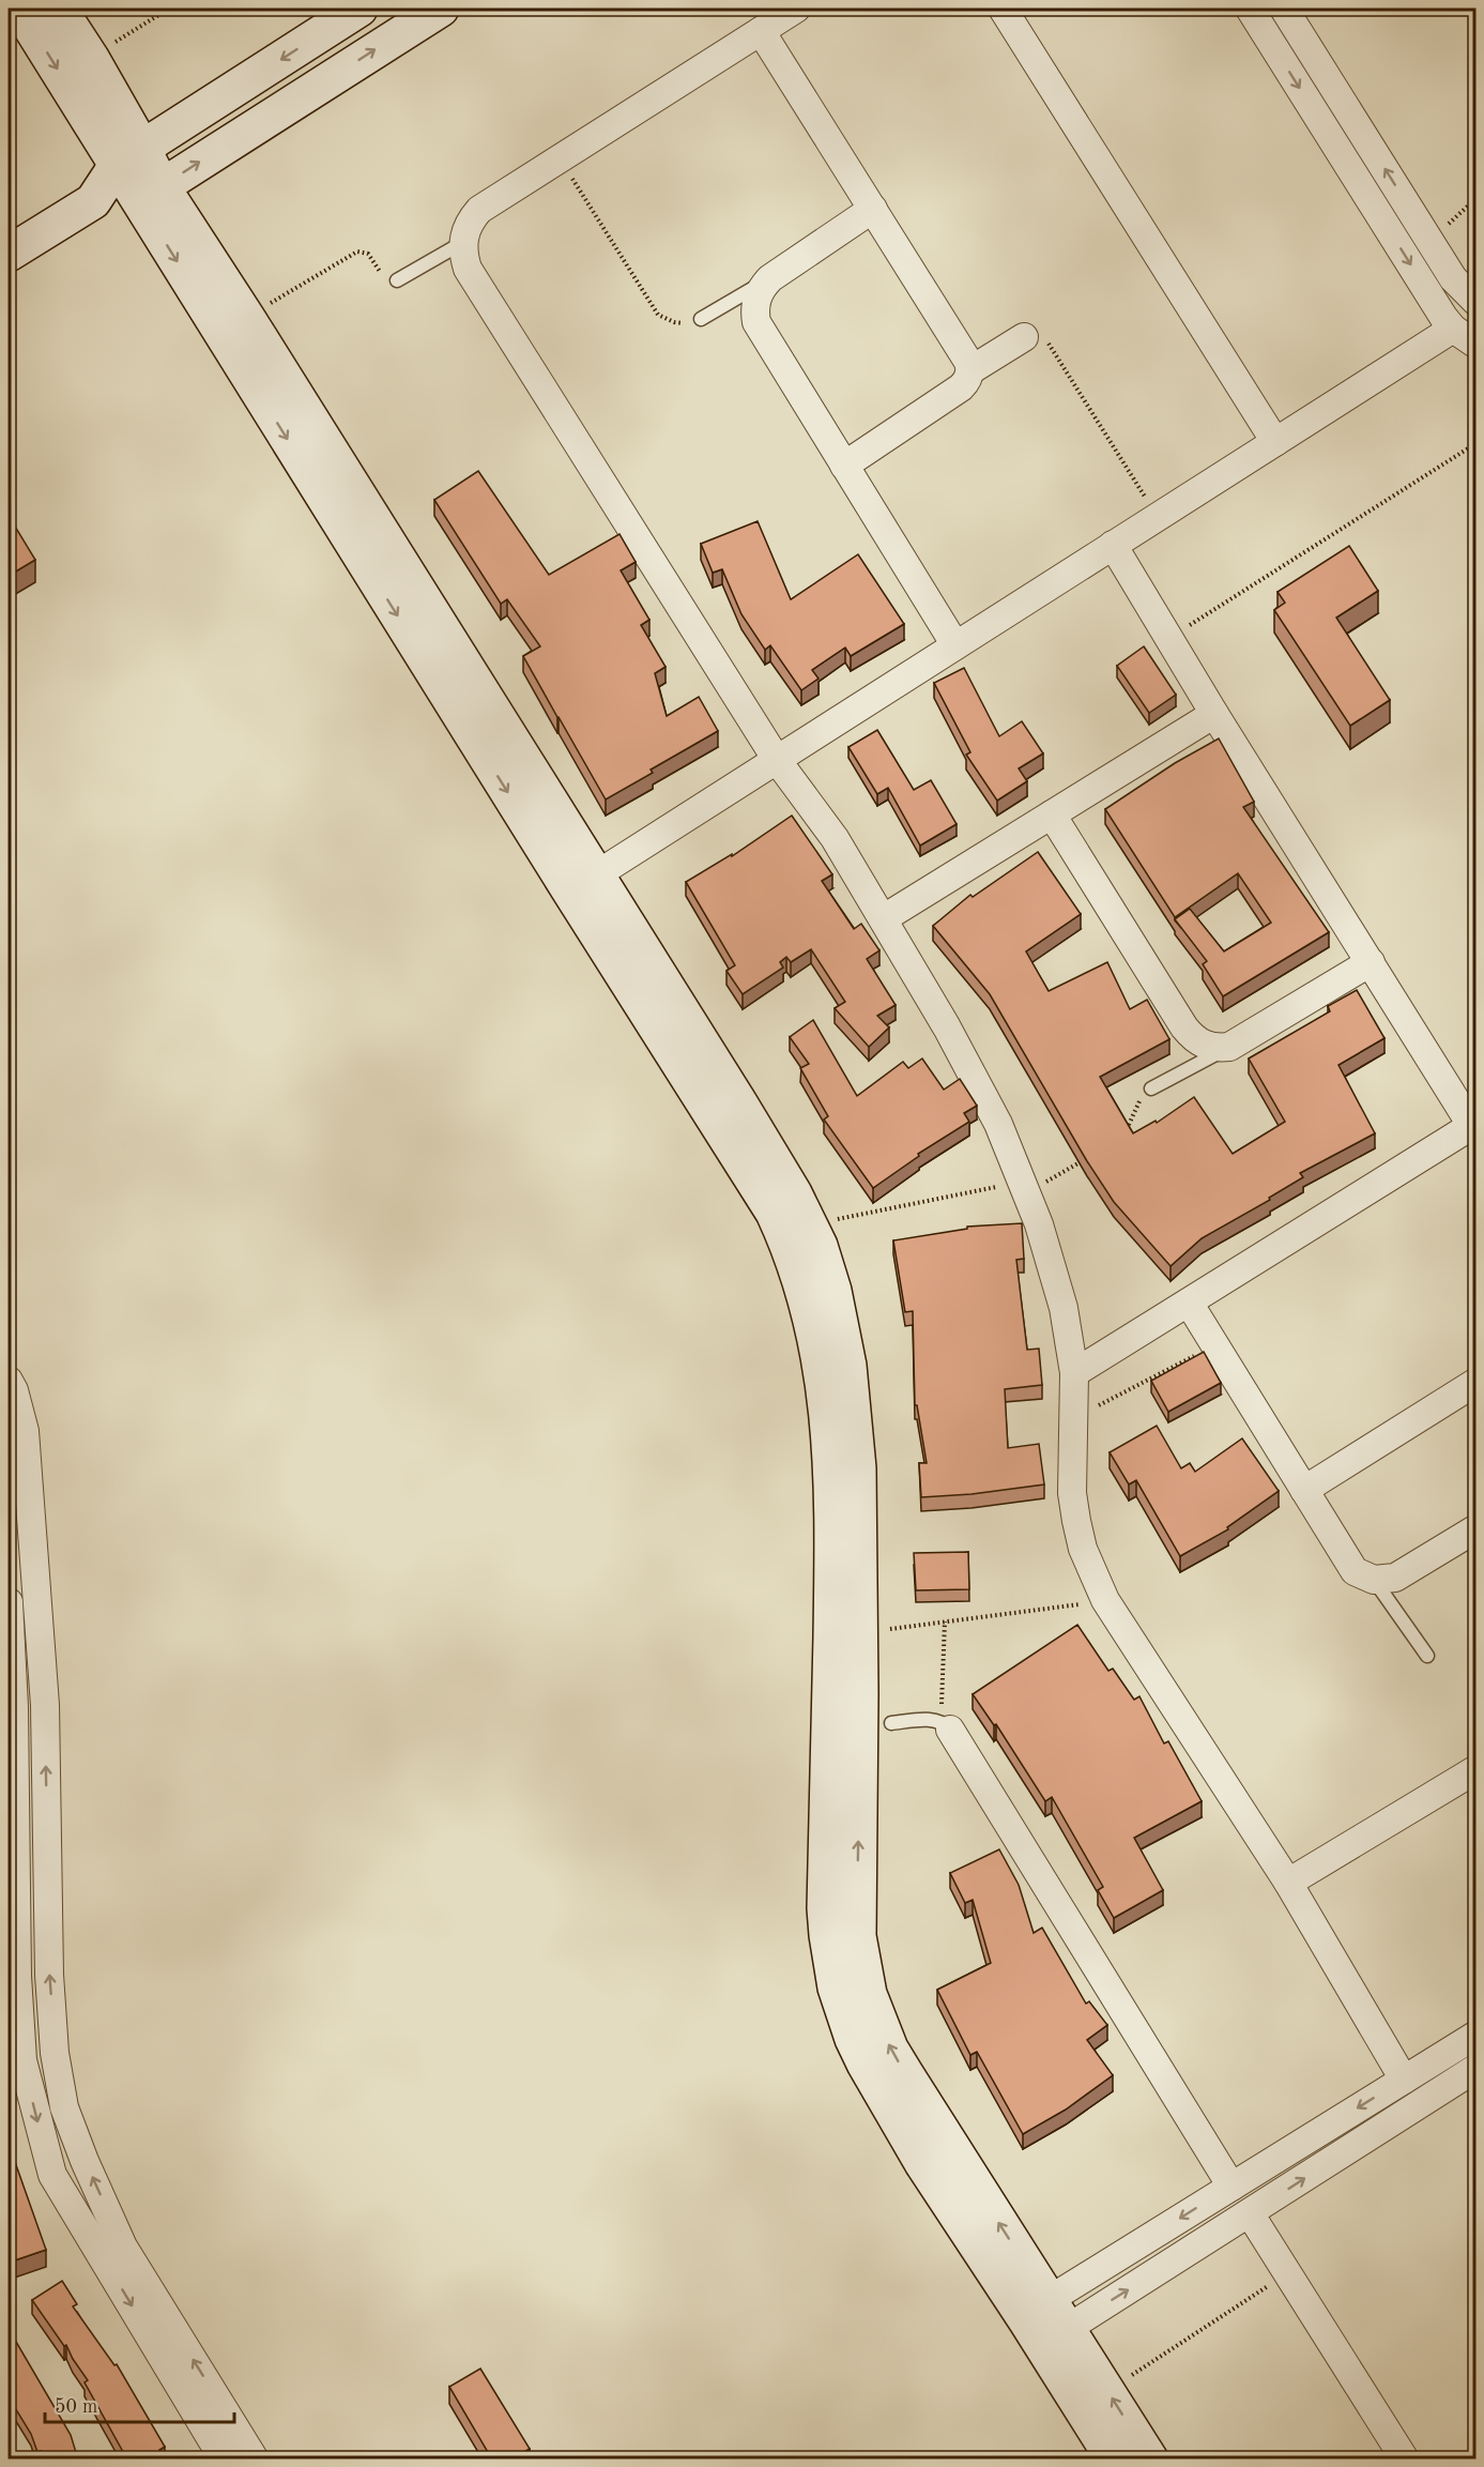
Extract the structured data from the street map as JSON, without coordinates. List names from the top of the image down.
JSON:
{
  "scale_bar": "50 m"
}
